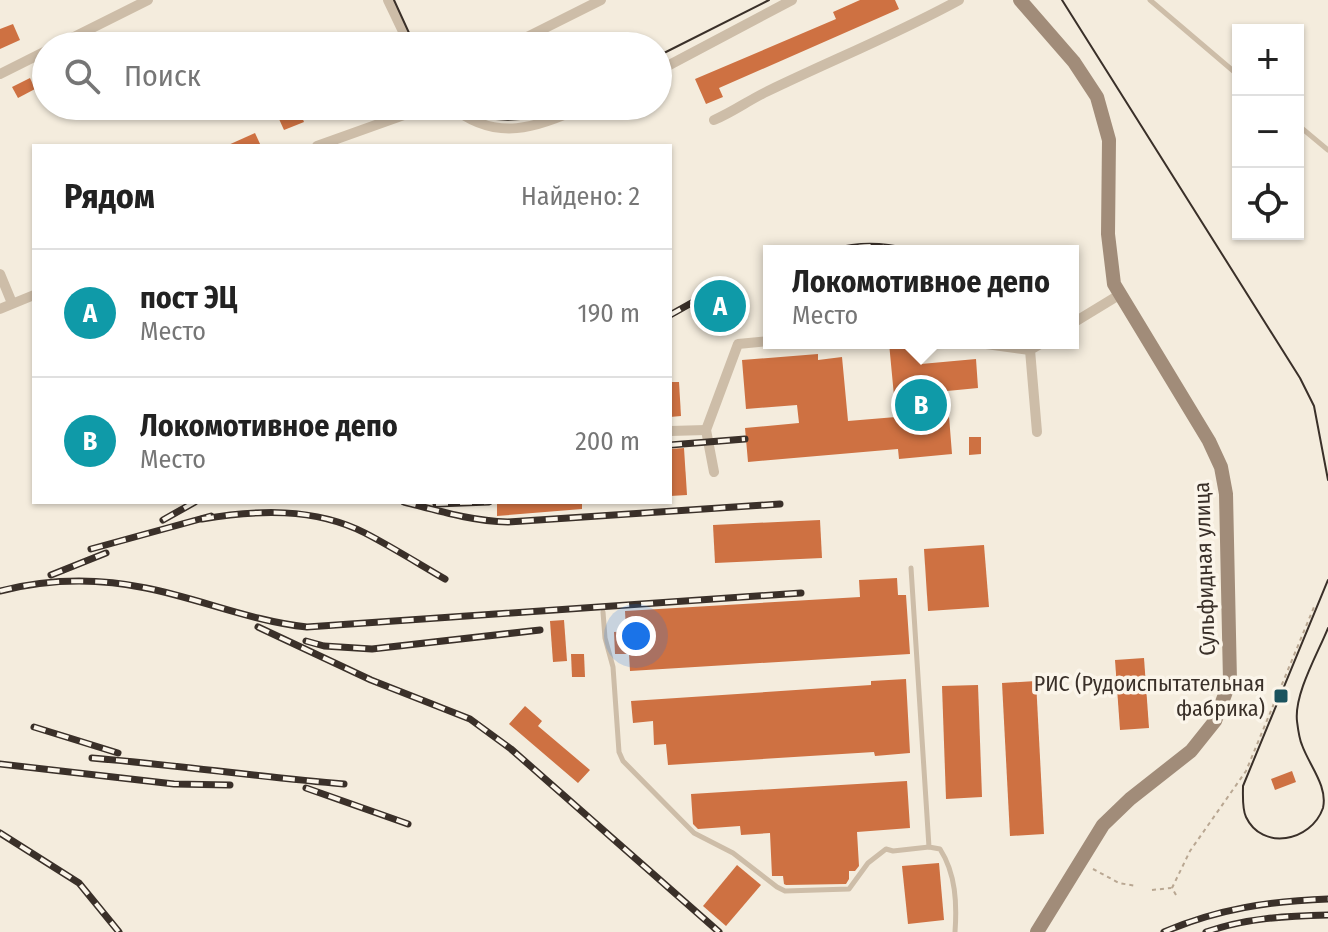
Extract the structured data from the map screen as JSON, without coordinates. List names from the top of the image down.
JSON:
{
  "streets": {
    "street": ["Сульфидная улица"]
  },
  "places": {
    "transit": ["РИС (Рудоиспытательная фабрика)"]
  },
  "page": {
    "map_buttons": ["+", "−"],
    "search": "Поиск",
    "heading": ["Рядом", "Найдено: 2"],
    "popup": ["Локомотивное депо", "Место"],
    "list": [
      {
        "mark": "A",
        "name": "пост ЭЦ",
        "note": "Место",
        "value": "190 m"
      },
      {
        "mark": "B",
        "name": "Локомотивное депо",
        "note": "Место",
        "value": "200 m"
      }
    ],
    "pins": ["A", "B"]
  }
}
